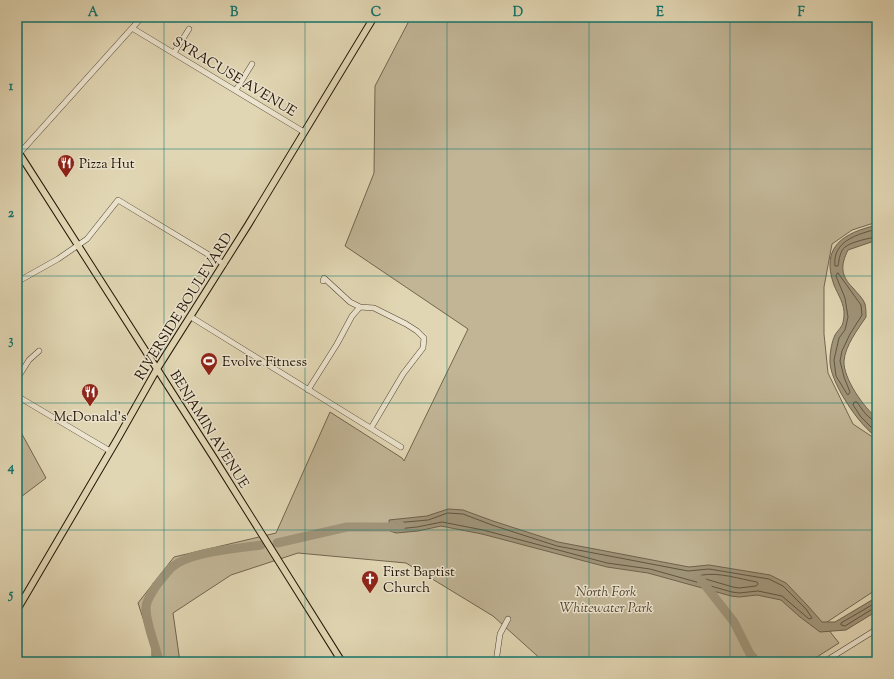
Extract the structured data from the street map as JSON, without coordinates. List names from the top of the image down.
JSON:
{
  "streets": {
    "main road": ["RIVERSIDE BOULEVARD", "BENJAMIN AVENUE"],
    "street": ["SYRACUSE AVENUE"]
  },
  "crossings": [
    ["SYRACUSE AVENUE", "RIVERSIDE BOULEVARD"],
    ["RIVERSIDE BOULEVARD", "BENJAMIN AVENUE"]
  ],
  "parks": ["North Fork Whitewater Park"],
  "places": {
    "restaurant": ["Pizza Hut", "McDonald's"],
    "sports": ["Evolve Fitness"],
    "church": ["First Baptist Church"]
  },
  "grid": {
    "columns": [
      "A",
      "B",
      "C",
      "D",
      "E",
      "F"
    ],
    "rows": [
      "1",
      "2",
      "3",
      "4",
      "5"
    ]
  }
}
